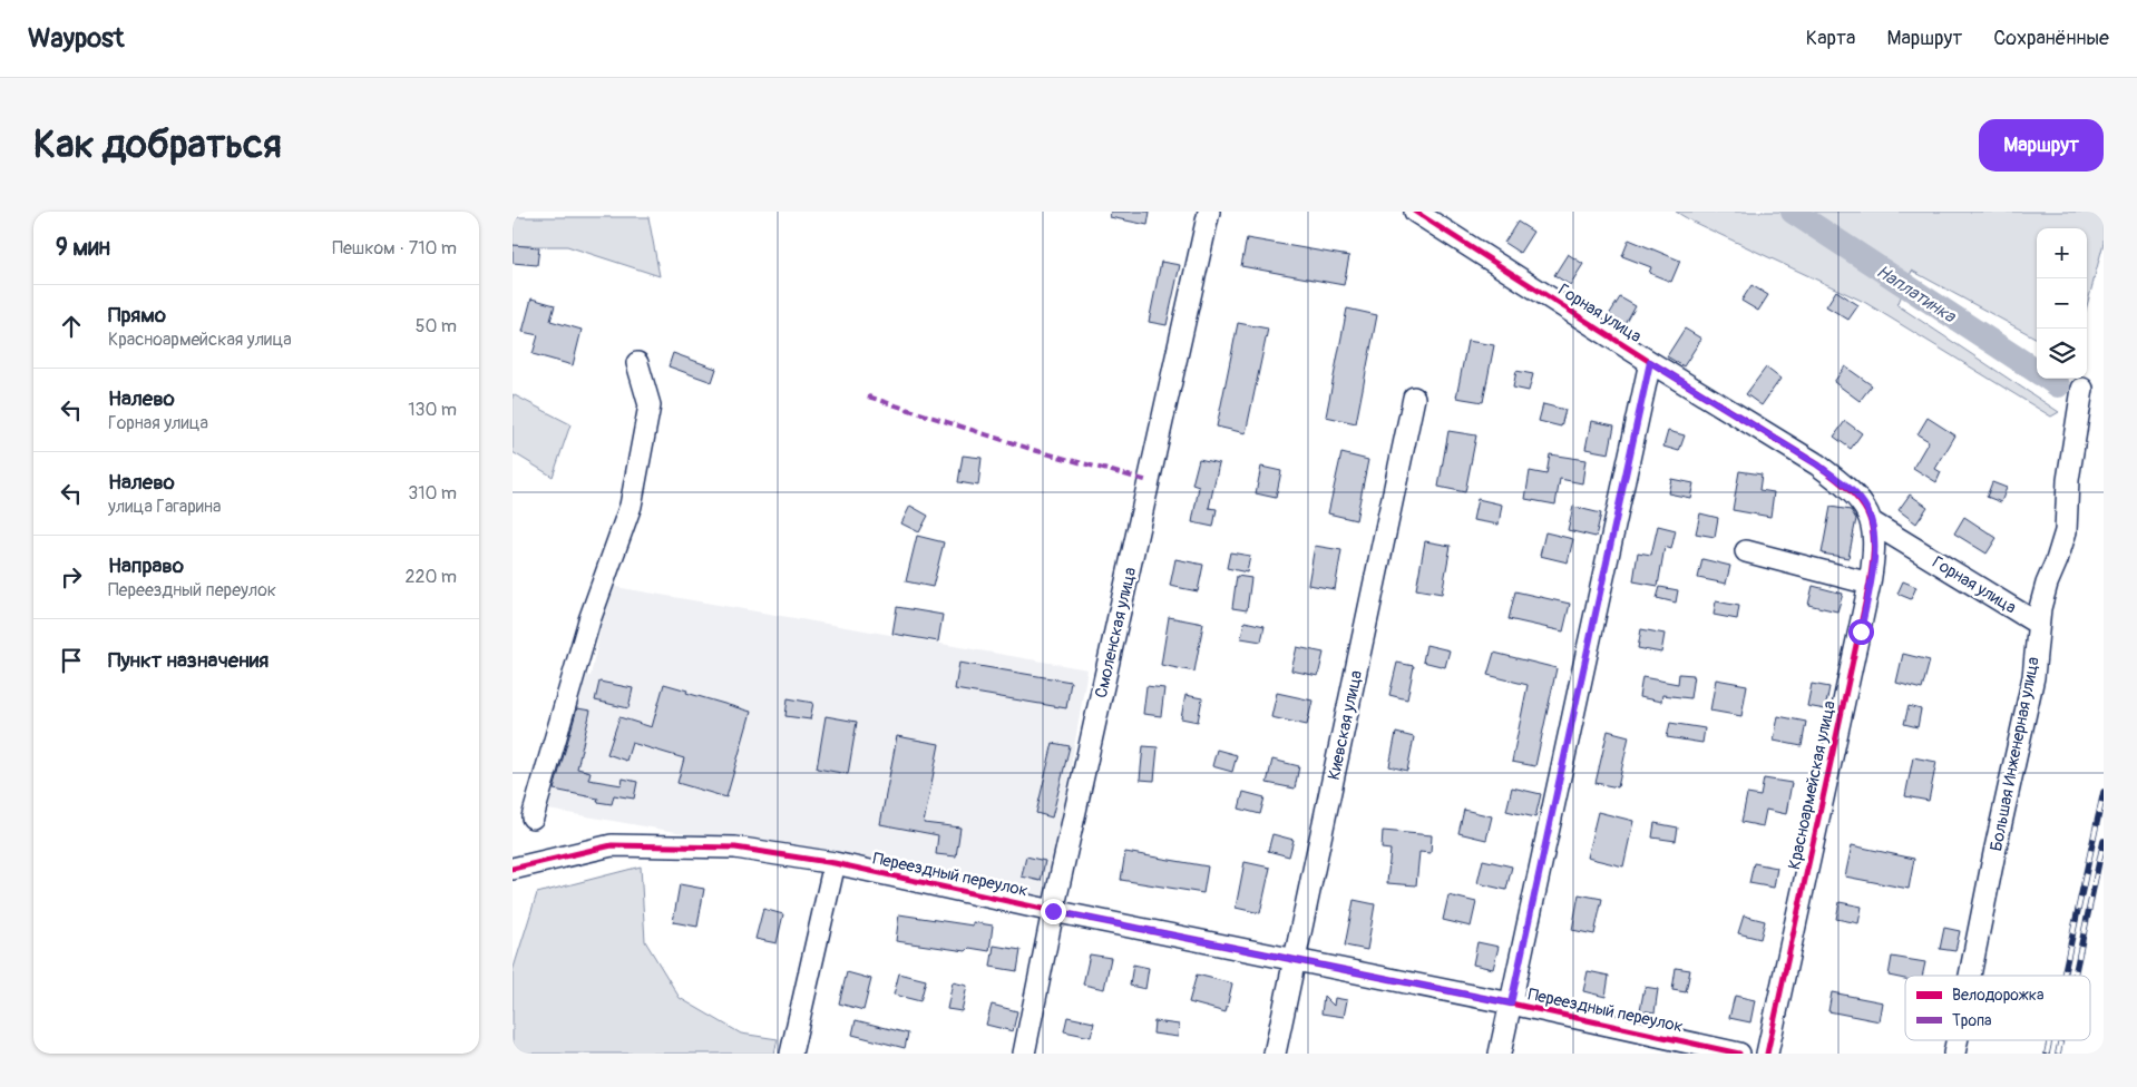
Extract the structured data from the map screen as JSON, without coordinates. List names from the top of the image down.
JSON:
{
  "streets": {
    "street": [
      "Горная улица",
      "Смоленская улица",
      "Киевская улица",
      "Большая Инженерная улица",
      "Красноармейская улица",
      "Переездный переулок"
    ]
  },
  "crossings": [
    ["Горная улица", "Большая Инженерная улица"],
    ["Горная улица", "Красноармейская улица"],
    ["Смоленская улица", "Переездный переулок"],
    ["Киевская улица", "Переездный переулок"]
  ],
  "water": ["Наплатинка"],
  "legend": ["Велодорожка", "Тропа"],
  "page": {
    "header": "Waypost",
    "nav": ["Карта", "Маршрут", "Сохранённые"],
    "buttons": "Маршрут",
    "title": "Как добраться",
    "heading": ["9 мин", "Пешком · 710 m"],
    "map_buttons": ["+", "−"],
    "list": [
      ["Прямо", "Красноармейская улица", "50 m"],
      ["Налево", "Горная улица", "130 m"],
      ["Налево", "улица Гагарина", "310 m"],
      ["Направо", "Переездный переулок", "220 m"],
      "Пункт назначения"
    ]
  }
}
